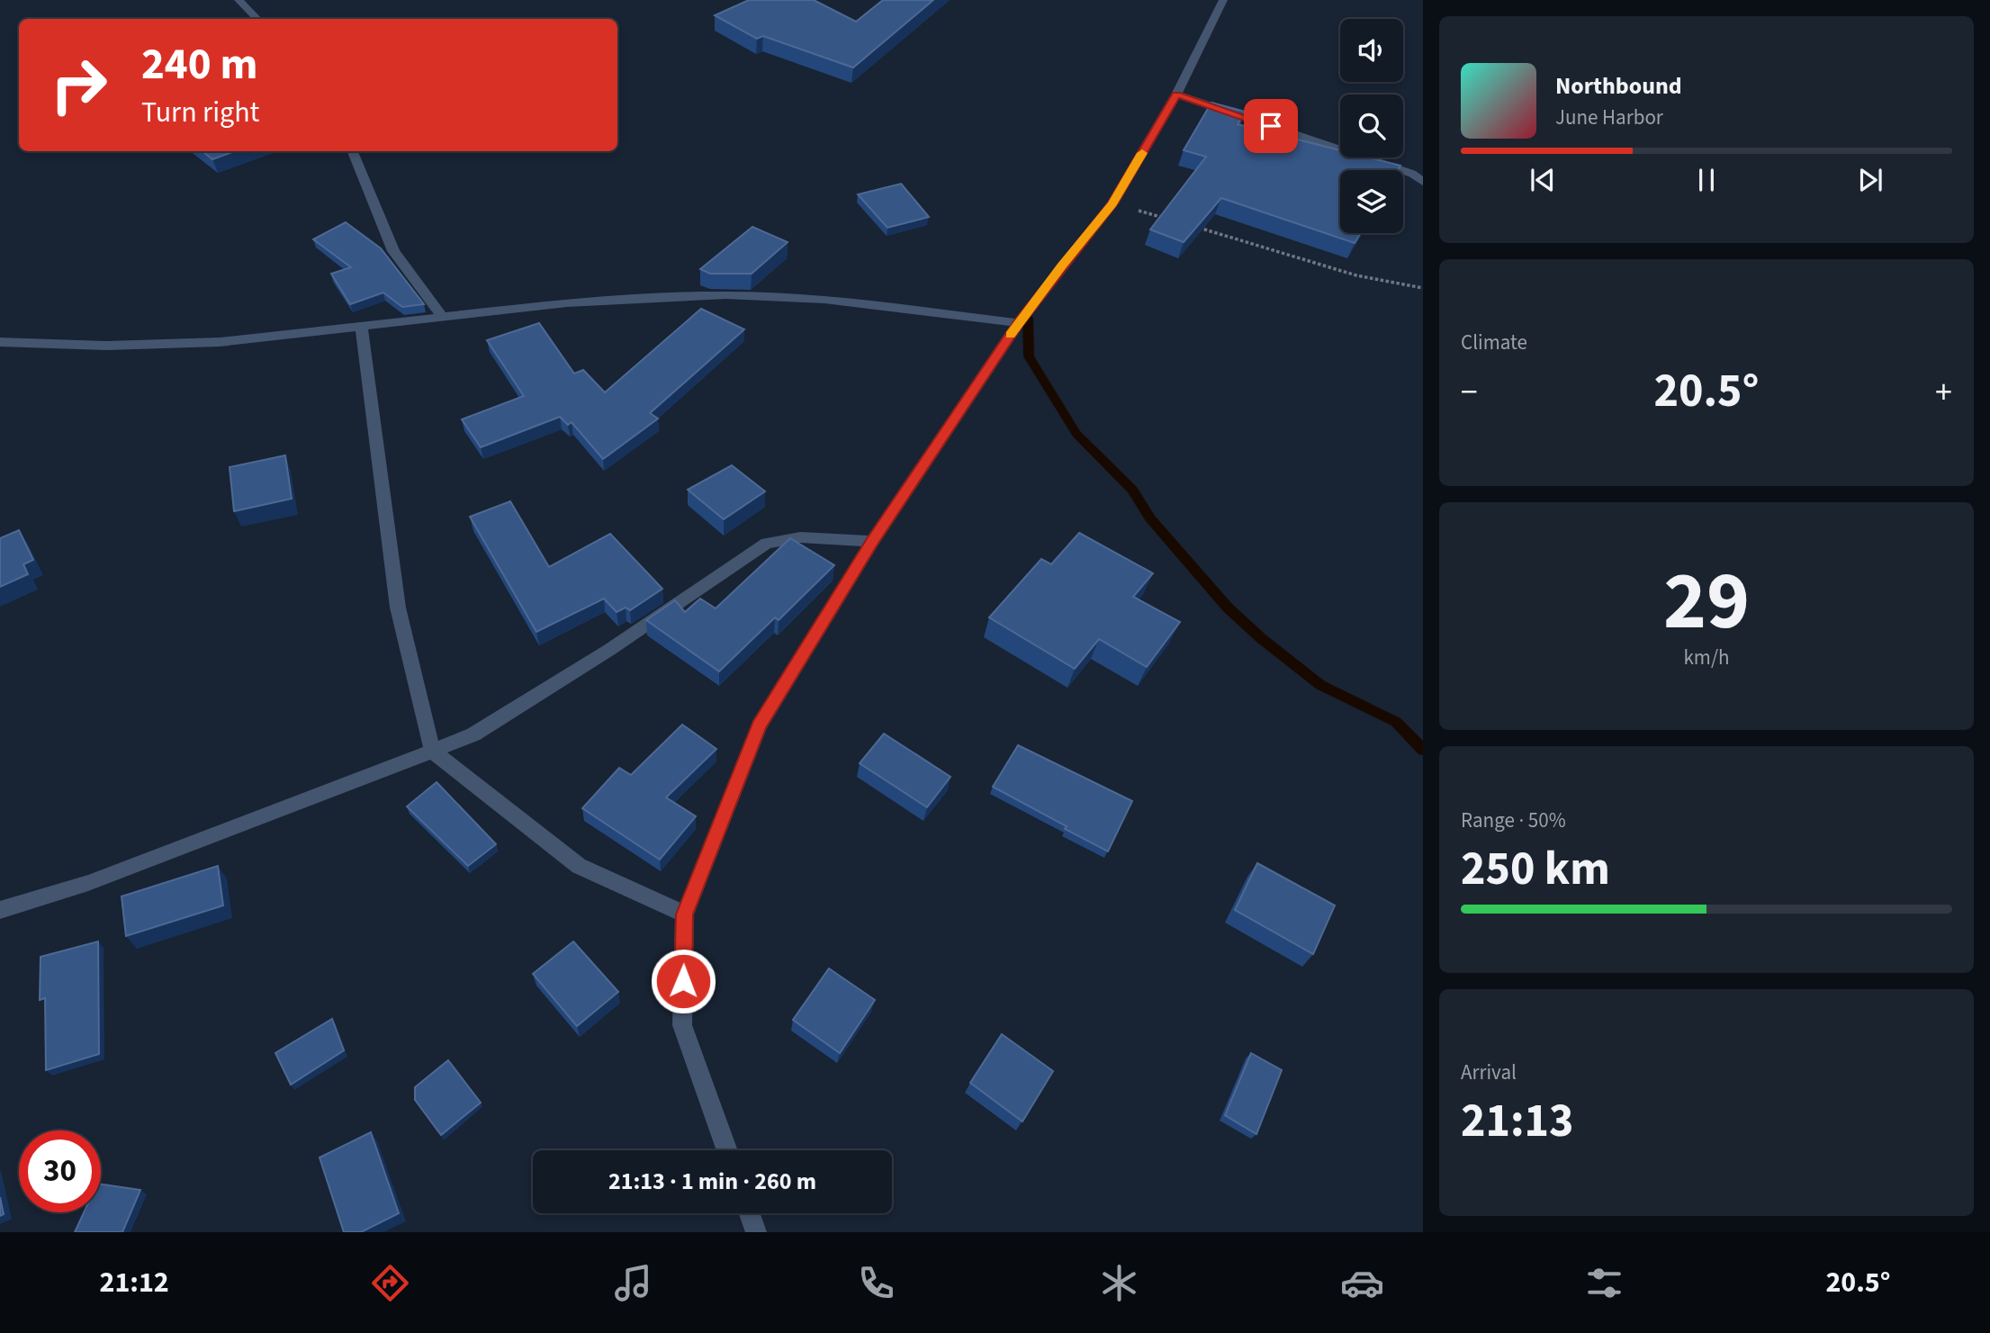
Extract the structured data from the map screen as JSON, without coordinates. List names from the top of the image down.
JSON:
{
  "page": {
    "turn": ["240 m", "Turn right"],
    "song": ["Northbound", "June Harbor"],
    "tile": [
      "Climate",
      ["29", "km/h"],
      ["Range · 50%", "250 km"],
      ["Arrival", "21:13"]
    ],
    "heat": ["−", "20.5°", "+"],
    "limit": "30",
    "trip": "21:13 · 1 min · 260 m",
    "tabs": ["21:12", "20.5°"]
  }
}
